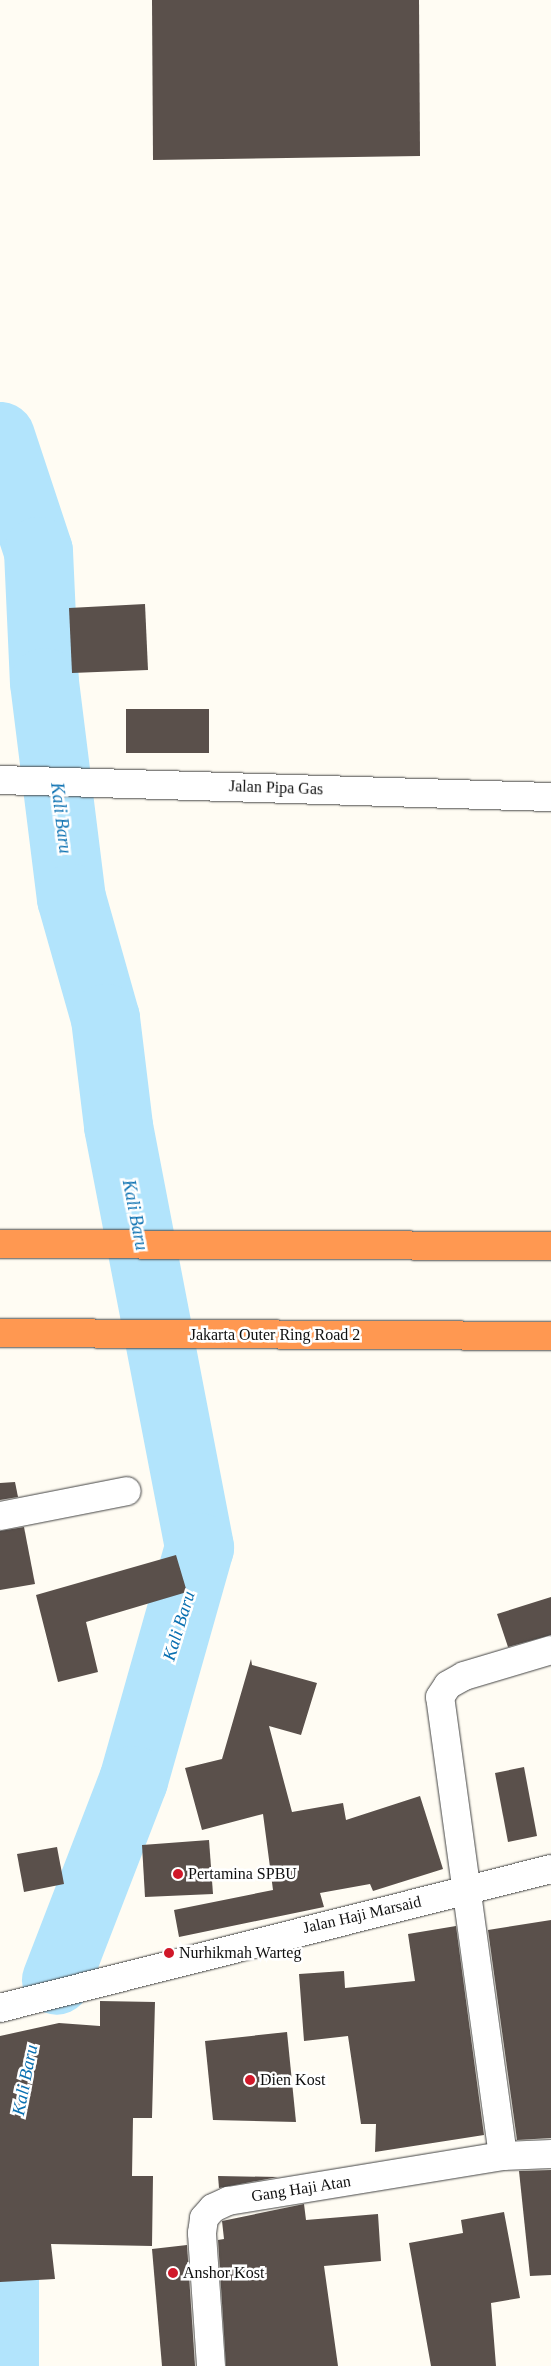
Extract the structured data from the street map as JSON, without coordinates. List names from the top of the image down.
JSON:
{
  "streets": {
    "highway": ["Jakarta Outer Ring Road 2"],
    "street": ["Jalan Pipa Gas", "Jalan Haji Marsaid", "Gang Haji Atan"]
  },
  "water": ["Kali Baru"],
  "places": [
    "Pertamina SPBU",
    "Nurhikmah Warteg",
    "Dien Kost",
    "Anshor Kost"
  ]
}
